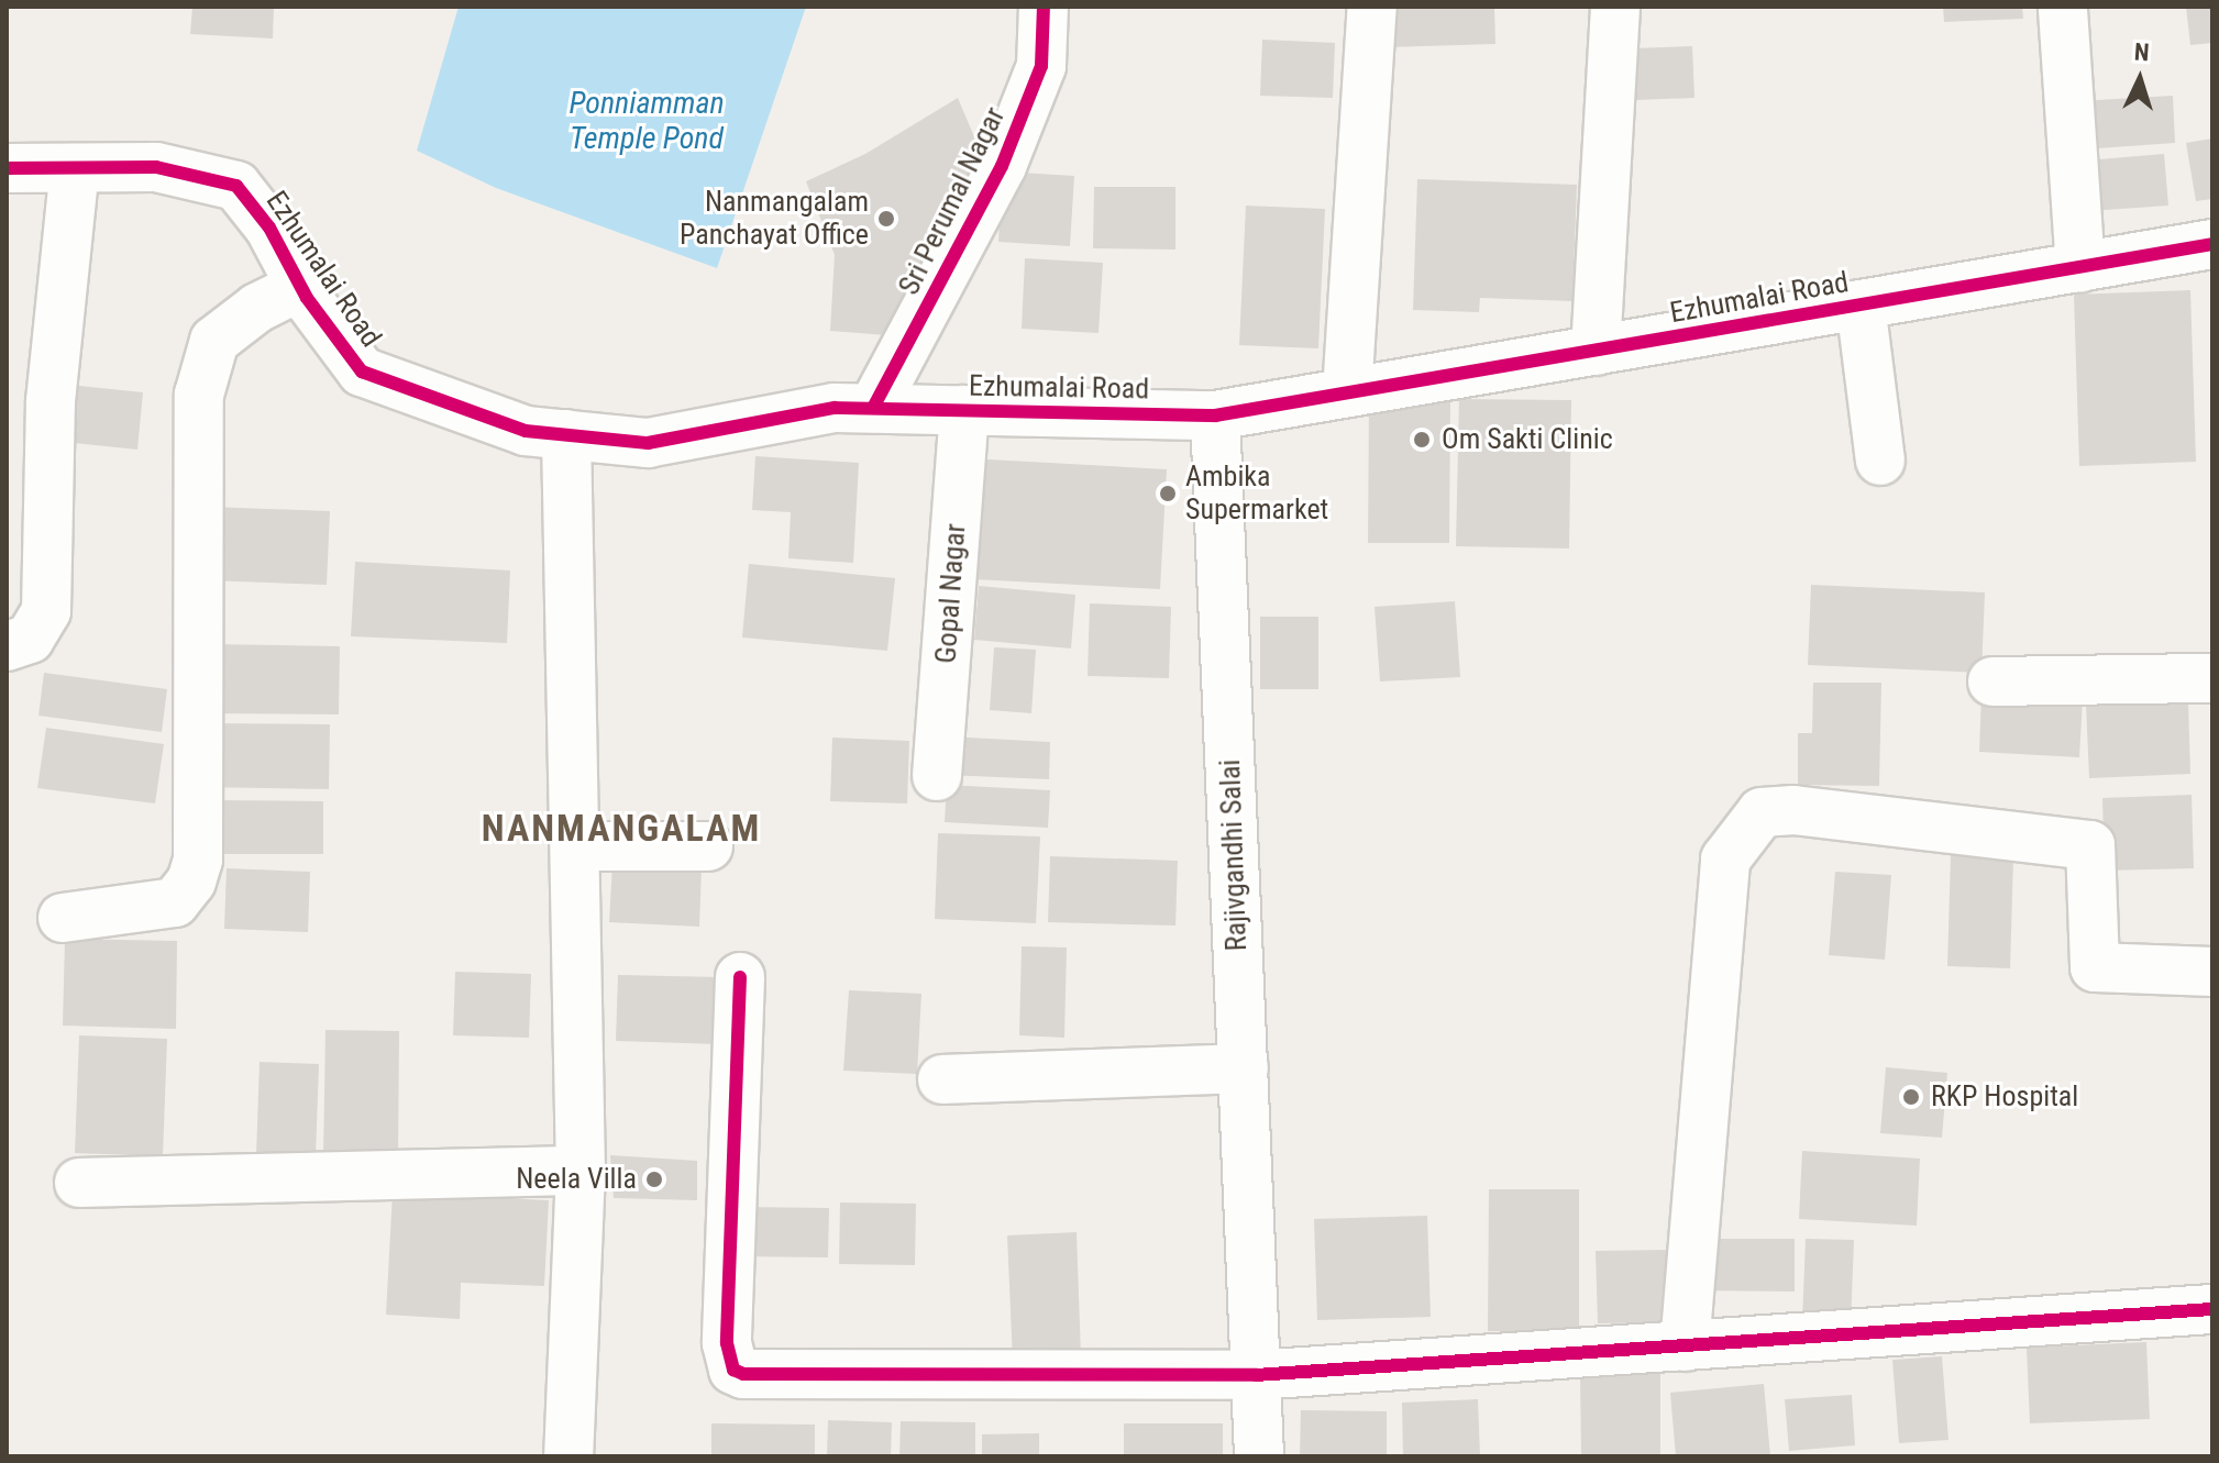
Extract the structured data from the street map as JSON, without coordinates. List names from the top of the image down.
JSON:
{
  "streets": {
    "street": [
      "Sri Perumal Nagar",
      "Ezhumalai Road",
      "Gopal Nagar",
      "Rajivgandhi Salai"
    ]
  },
  "crossings": [
    ["Sri Perumal Nagar", "Ezhumalai Road"],
    ["Ezhumalai Road", "Gopal Nagar"],
    ["Ezhumalai Road", "Rajivgandhi Salai"]
  ],
  "districts": ["NANMANGALAM"],
  "water": ["Ponniamman Temple Pond"],
  "places": [
    "Nanmangalam Panchayat Office",
    "Om Sakti Clinic",
    "Ambika Supermarket",
    "RKP Hospital",
    "Neela Villa"
  ],
  "north": "top"
}
